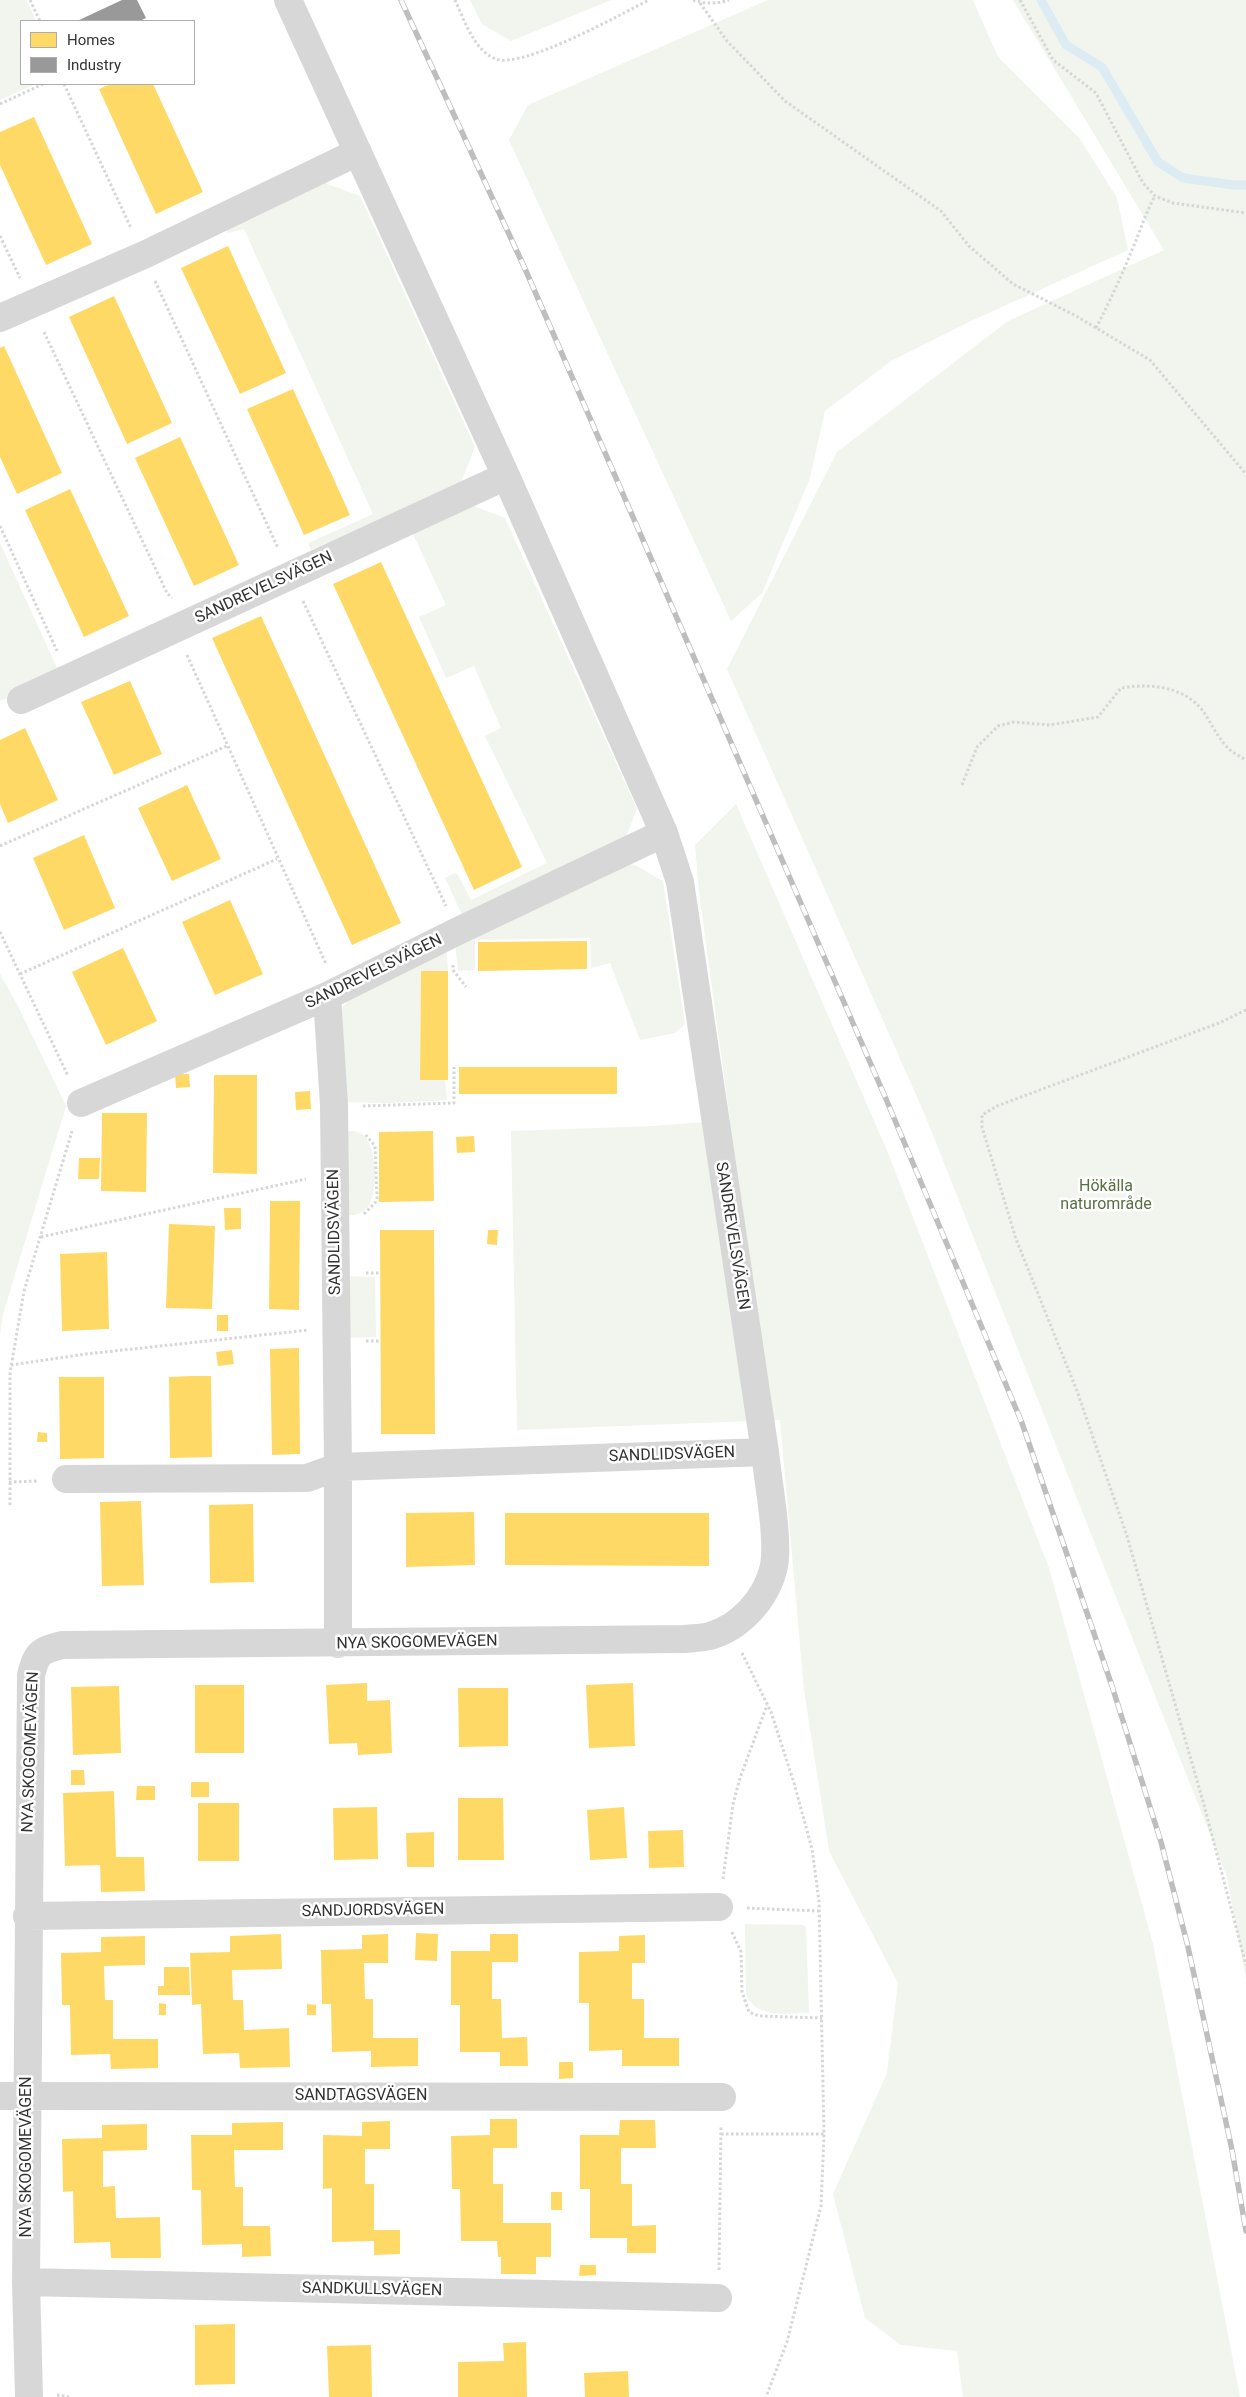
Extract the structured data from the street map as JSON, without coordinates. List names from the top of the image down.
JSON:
{
  "streets": {
    "street": [
      "SANDREVELSVÄGEN",
      "SANDLIDSVÄGEN",
      "NYA SKOGOMEVÄGEN",
      "SANDJORDSVÄGEN",
      "SANDTAGSVÄGEN",
      "SANDKULLSVÄGEN"
    ]
  },
  "crossings": [
    ["SANDREVELSVÄGEN", "SANDLIDSVÄGEN"],
    ["SANDREVELSVÄGEN", "NYA SKOGOMEVÄGEN"],
    ["SANDLIDSVÄGEN", "NYA SKOGOMEVÄGEN"],
    ["NYA SKOGOMEVÄGEN", "SANDJORDSVÄGEN"],
    ["NYA SKOGOMEVÄGEN", "SANDTAGSVÄGEN"],
    ["NYA SKOGOMEVÄGEN", "SANDKULLSVÄGEN"]
  ],
  "parks": ["Hökälla naturområde"],
  "legend": ["Homes", "Industry"]
}
